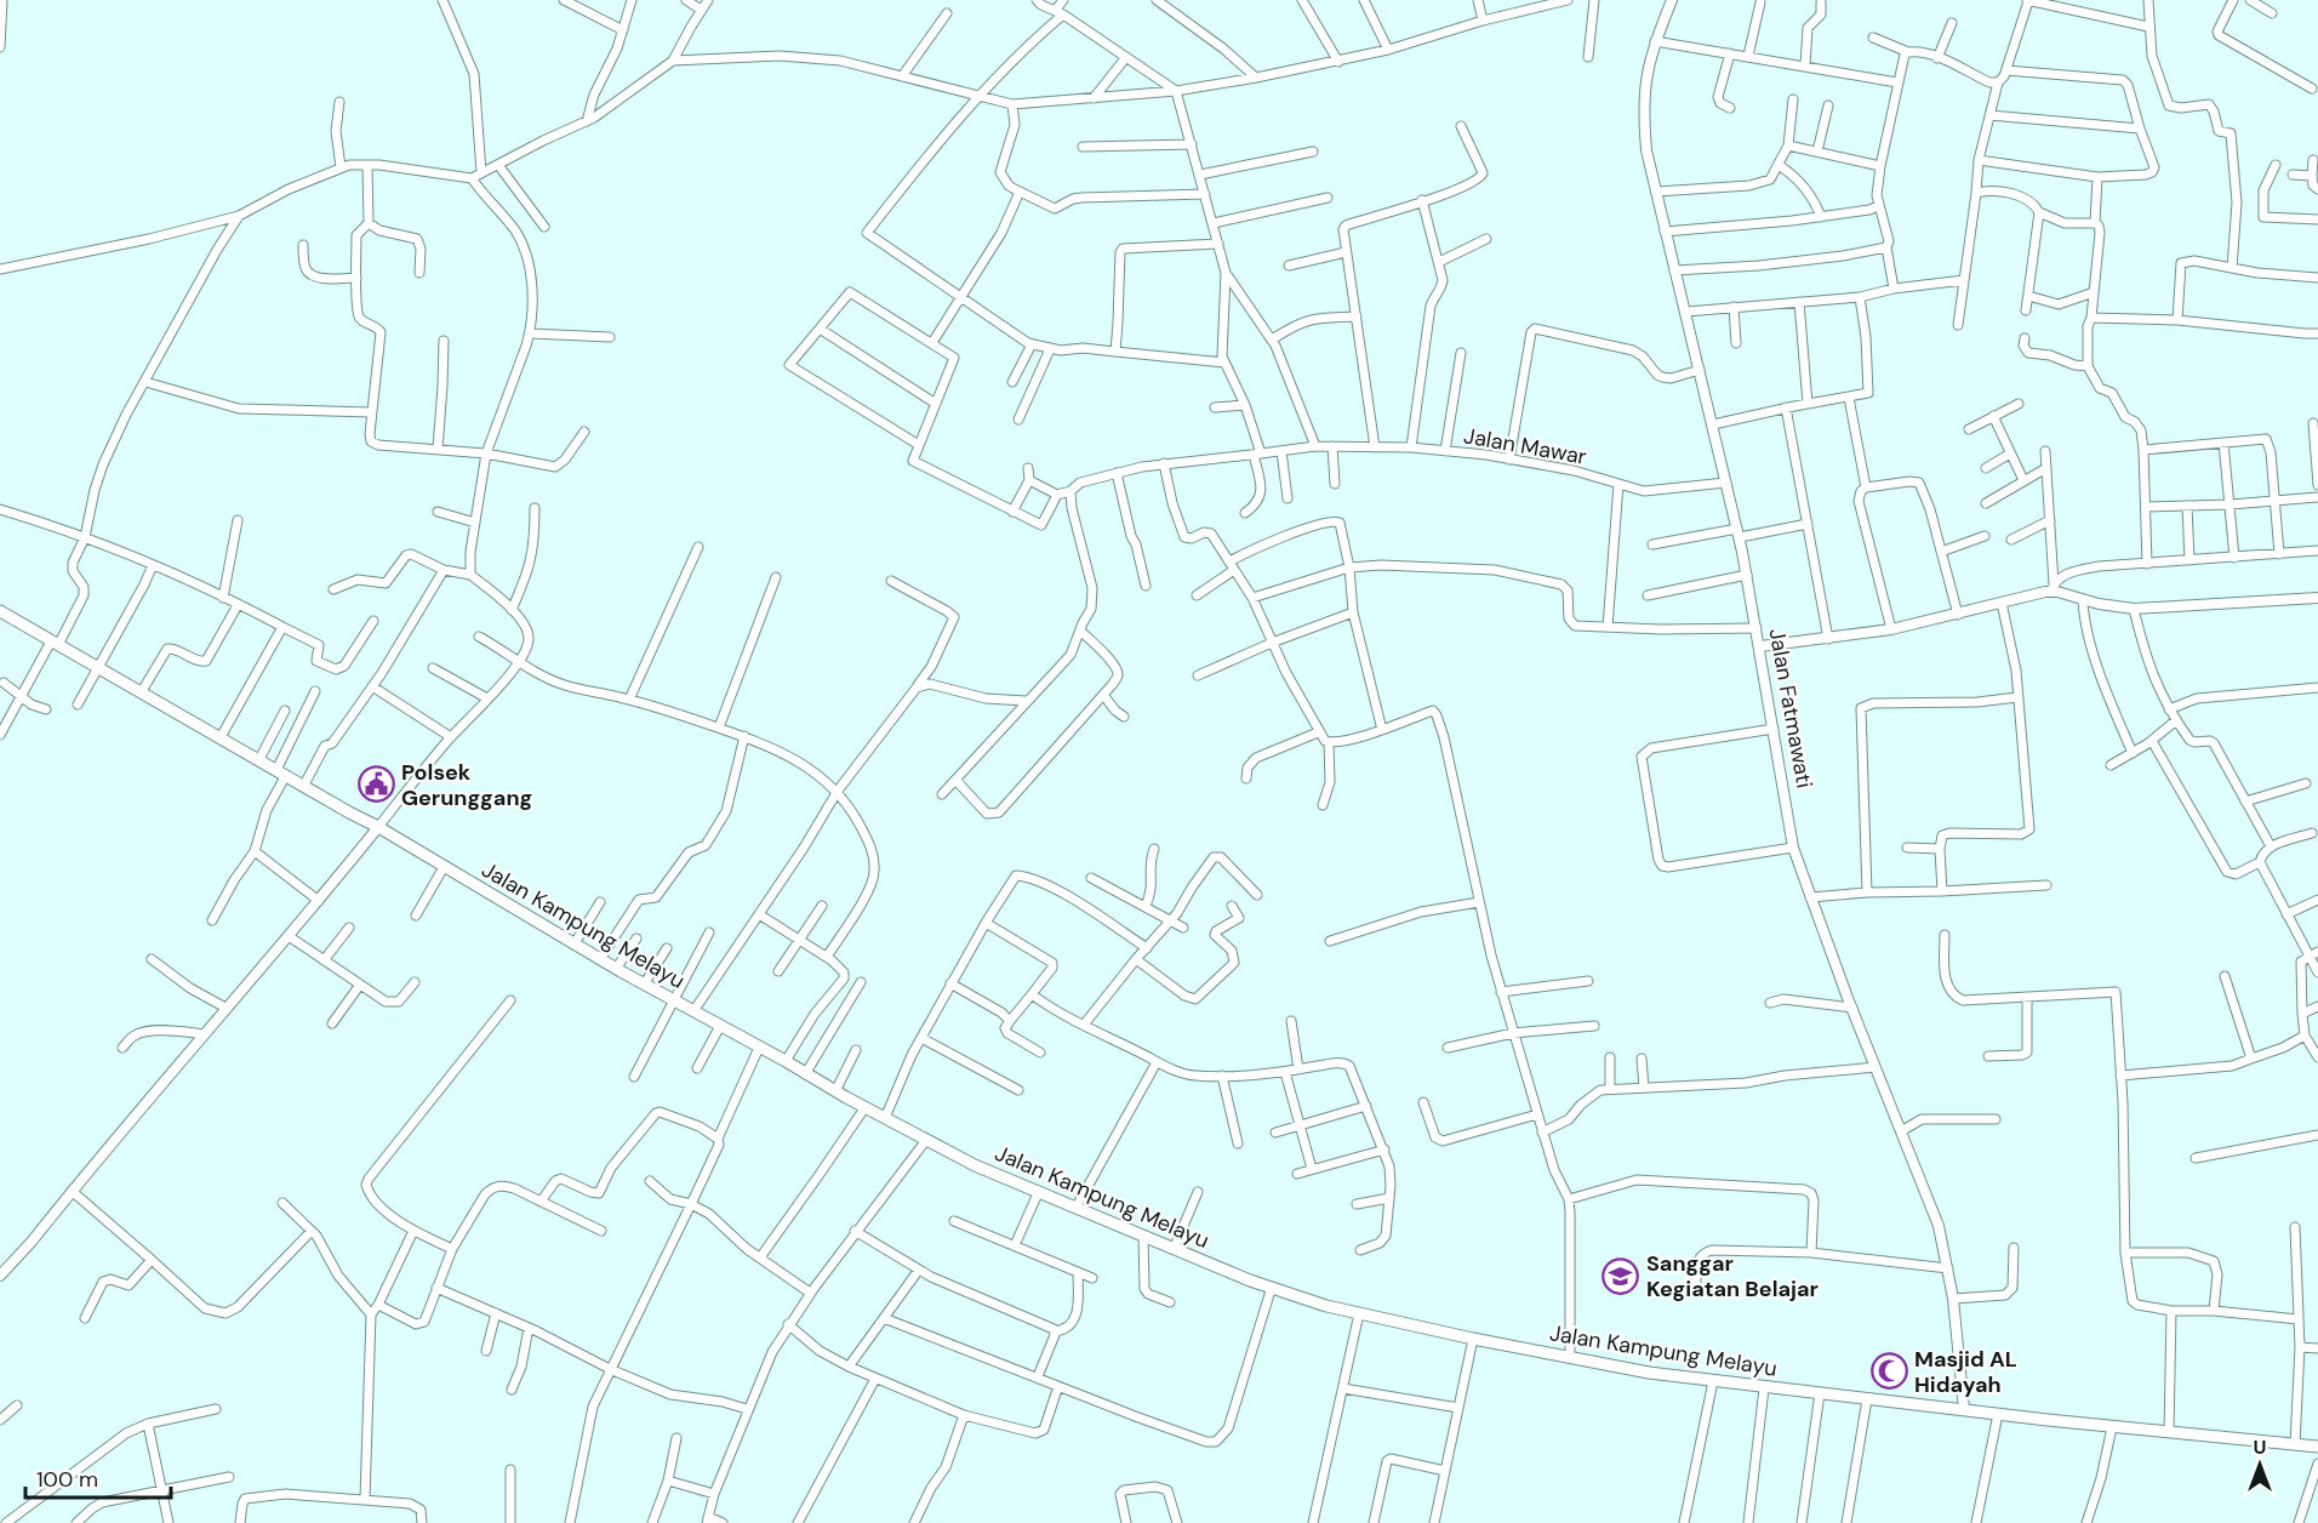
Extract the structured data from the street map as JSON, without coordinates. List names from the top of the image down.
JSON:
{
  "streets": {
    "main road": ["Jalan Kampung Melayu"],
    "street": ["Jalan Mawar", "Jalan Fatmawati"]
  },
  "crossings": [
    ["Jalan Mawar", "Jalan Fatmawati"],
    ["Jalan Fatmawati", "Jalan Kampung Melayu"]
  ],
  "places": {
    "public building": ["Polsek Gerunggang"],
    "school or university": ["Sanggar Kegiatan Belajar"],
    "mosque": ["Masjid AL Hidayah"]
  },
  "scale_bar": "100 m",
  "north": "top"
}
